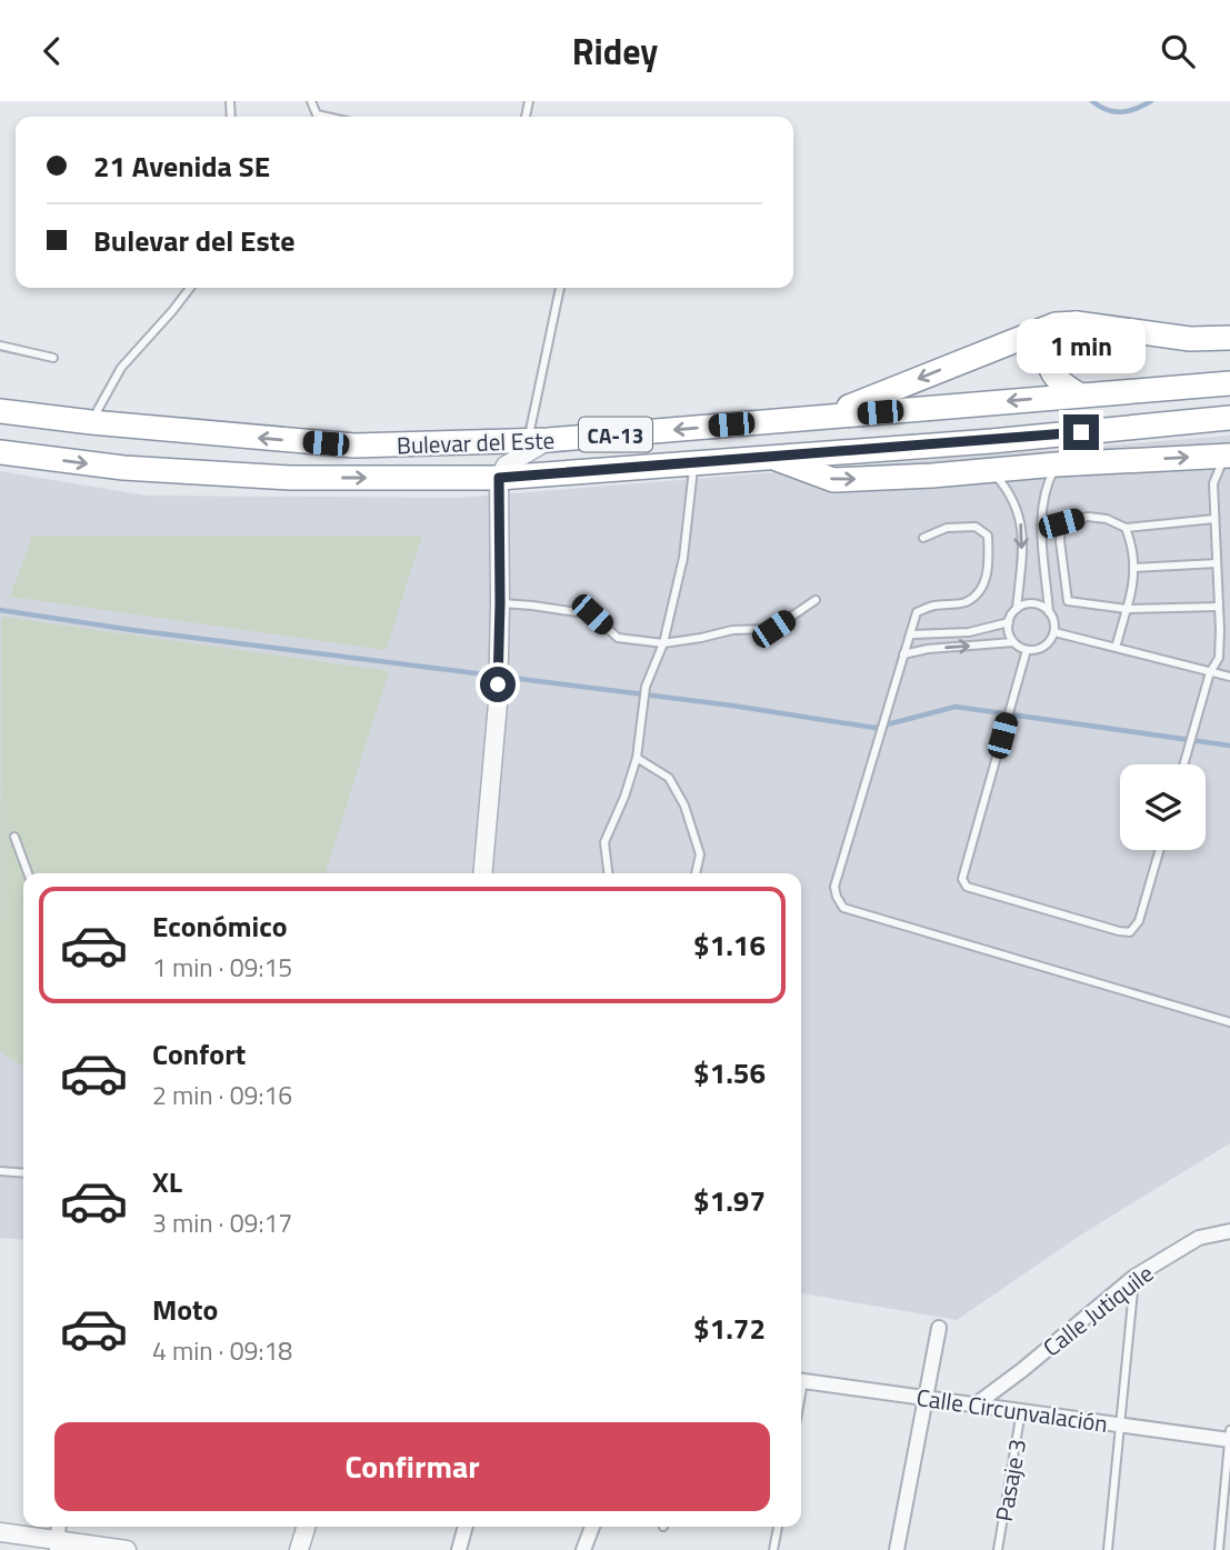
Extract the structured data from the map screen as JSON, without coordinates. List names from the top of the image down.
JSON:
{
  "streets": {
    "highway": ["CA-13", "Bulevar del Este"],
    "street": ["Calle Jutiquile", "Calle Circunvalación"],
    "lane": ["Pasaje 3"]
  },
  "crossings": [
    ["Calle Jutiquile", "Calle Circunvalación"],
    ["Calle Circunvalación", "Pasaje 3"]
  ],
  "page": {
    "header": "Ridey",
    "banner": ["21 Avenida SE", "Bulevar del Este"],
    "bubble": "1 min",
    "list": [
      {
        "name": "Económico",
        "note": "1 min · 09:15",
        "value": "$1.16"
      },
      {
        "name": "Confort",
        "note": "2 min · 09:16",
        "value": "$1.56"
      },
      {
        "name": "XL",
        "note": "3 min · 09:17",
        "value": "$1.97"
      },
      {
        "name": "Moto",
        "note": "4 min · 09:18",
        "value": "$1.72"
      }
    ],
    "buttons": "Confirmar"
  }
}
